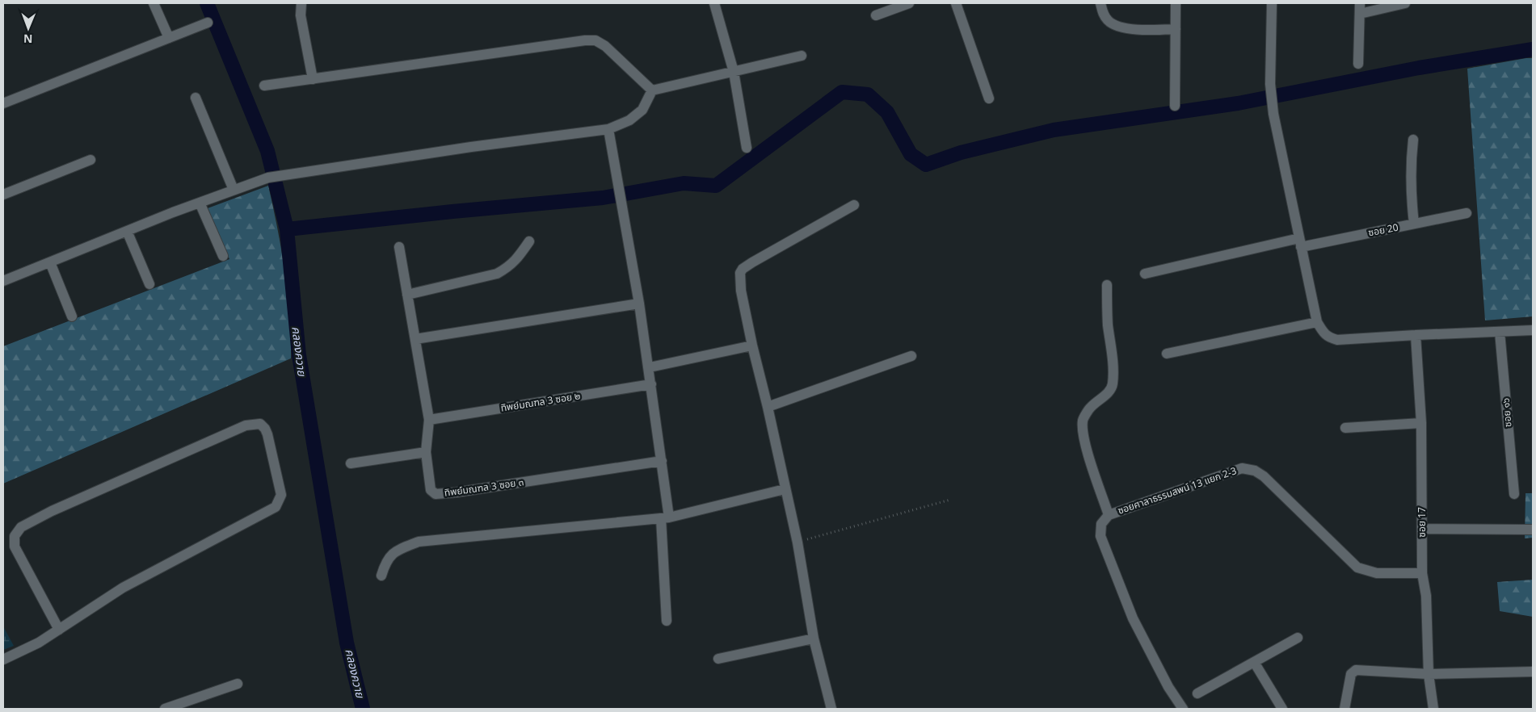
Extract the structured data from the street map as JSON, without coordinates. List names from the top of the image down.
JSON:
{
  "streets": {
    "street": [
      "ซอย 20",
      "ทิพย์มณฑล 3 ซอย ๒",
      "ซอย ๑๖",
      "ทิพย์มณฑล 3 ซอย ๓",
      "ซอยศาลาธรรมสพน์ 13 แยก 2-3",
      "ซอย 17"
    ]
  },
  "crossings": [
    ["ทิพย์มณฑล 3 ซอย ๒", "ทิพย์มณฑล 3 ซอย ๓"],
    ["ซอยศาลาธรรมสพน์ 13 แยก 2-3", "ซอย 17"]
  ],
  "water": ["คลองควาย"],
  "north": "bottom"
}
